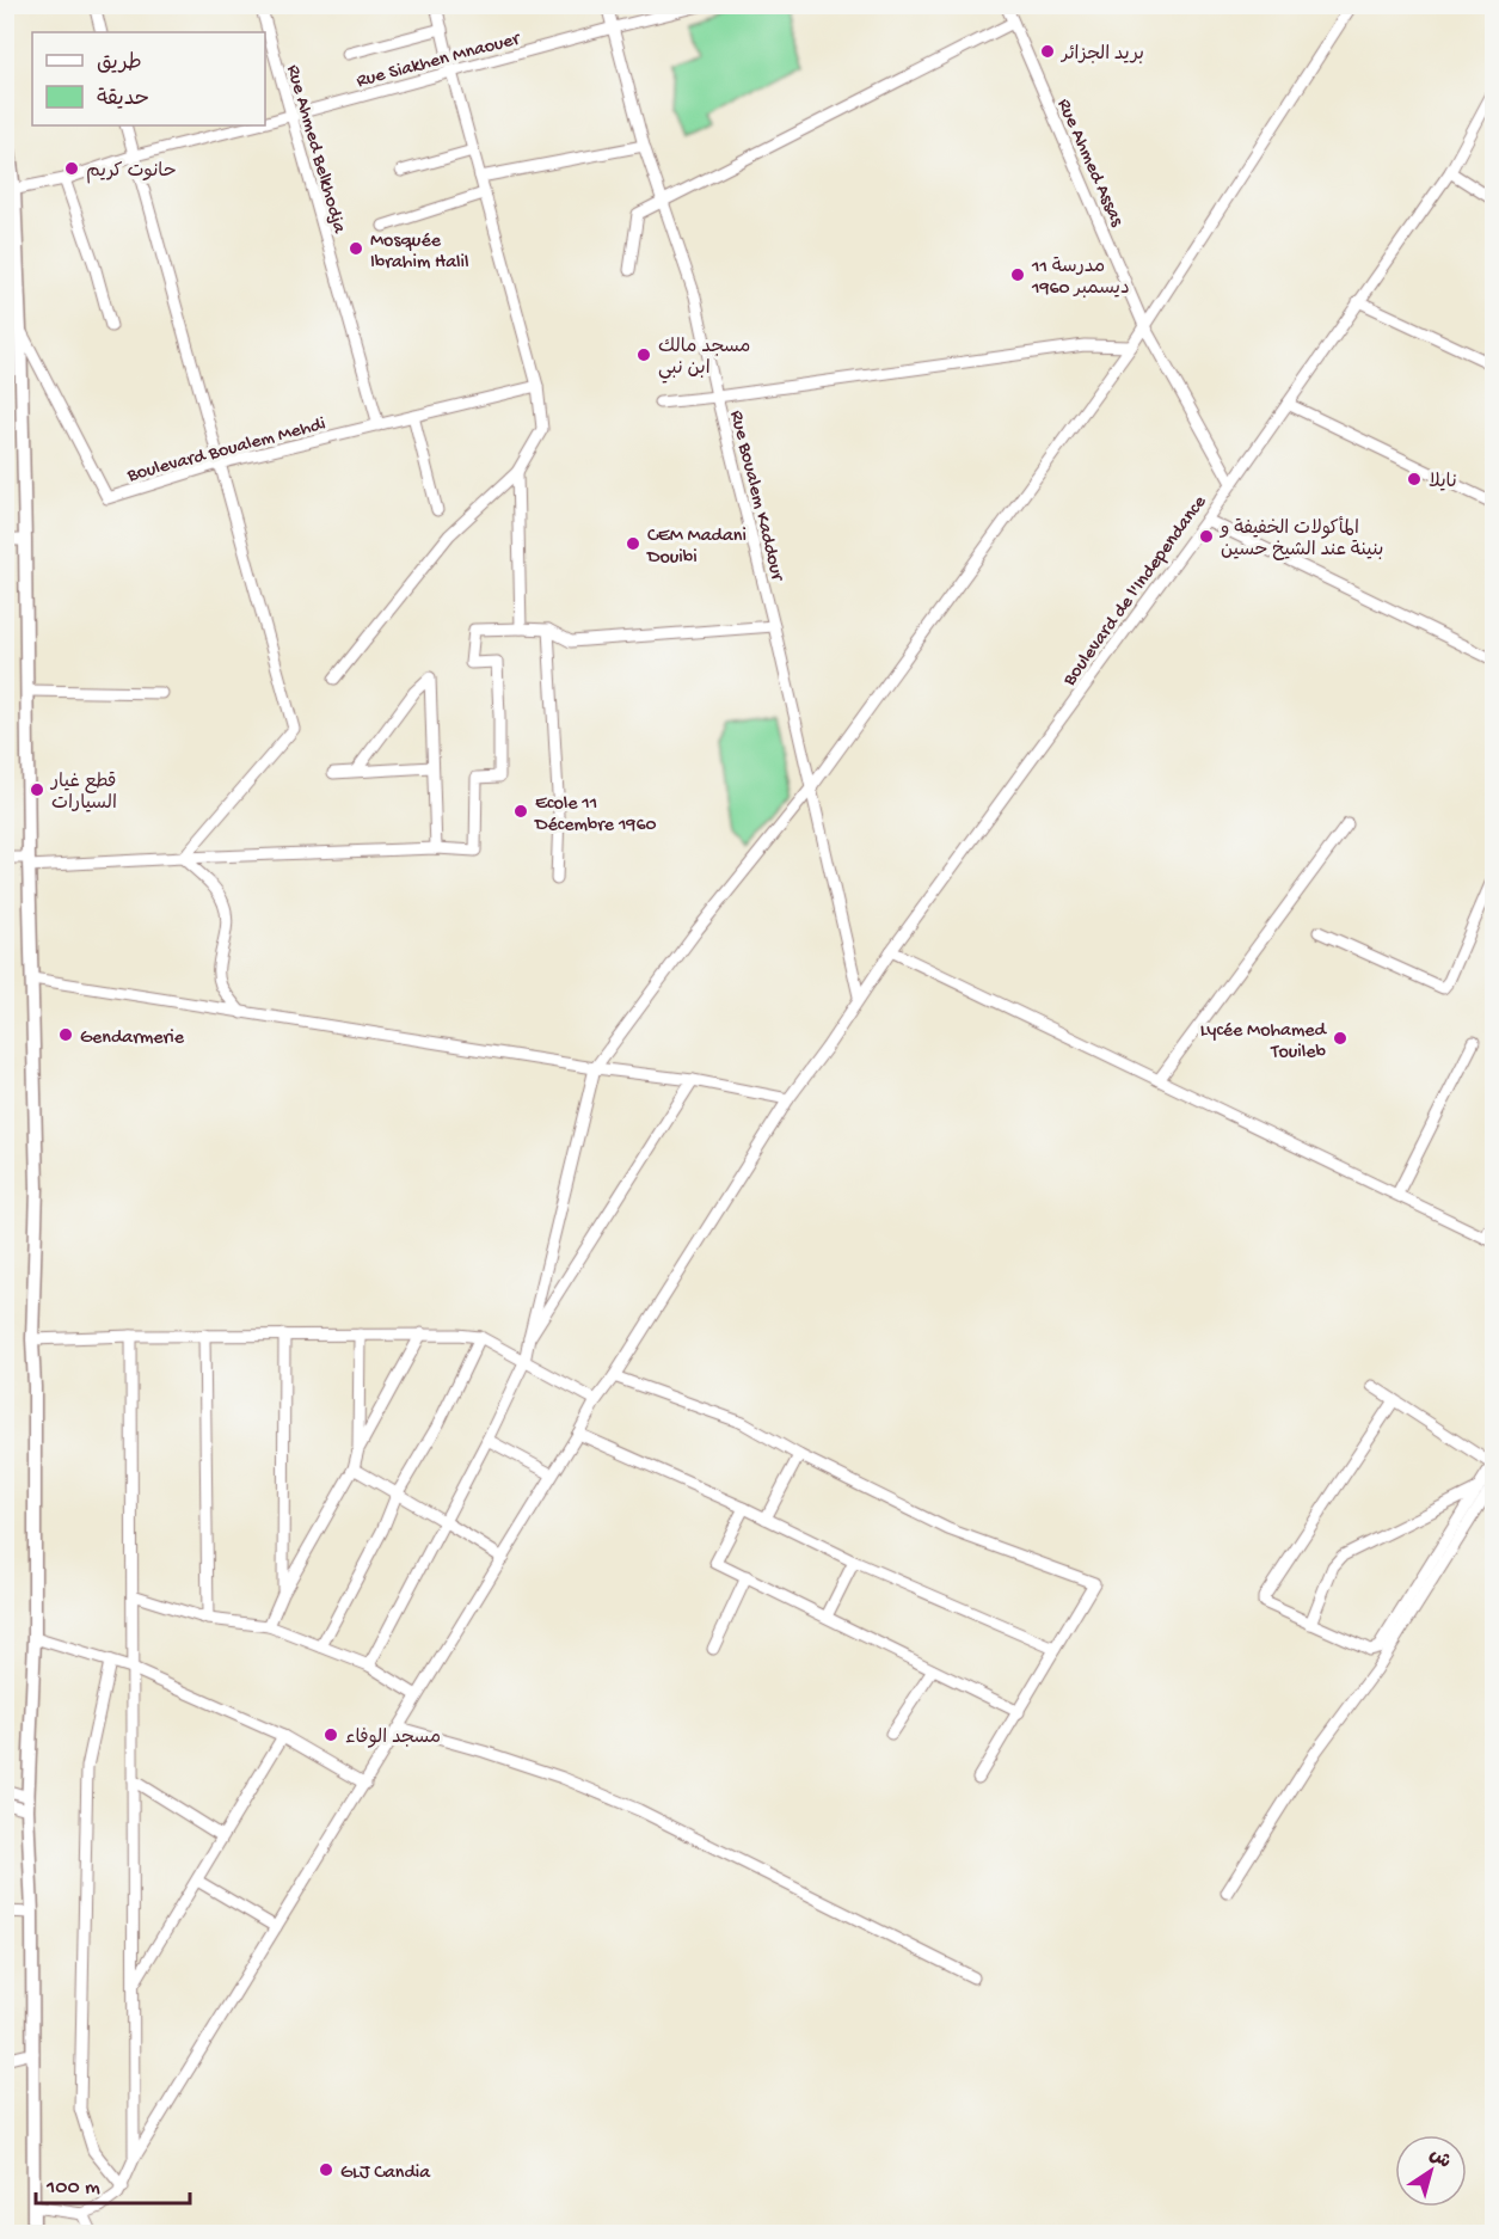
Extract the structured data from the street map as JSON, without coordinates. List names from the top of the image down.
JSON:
{
  "streets": {
    "street": [
      "Rue Siakhen Mnaouer",
      "Rue Ahmed Belkhodja",
      "Rue Ahmed Assas",
      "Boulevard Boualem Mehdi",
      "Rue Boualem Kaddour",
      "Boulevard de l'Independance"
    ]
  },
  "crossings": [
    ["Rue Siakhen Mnaouer", "Rue Ahmed Belkhodja"],
    ["Rue Siakhen Mnaouer", "Rue Boualem Kaddour"],
    ["Rue Ahmed Belkhodja", "Boulevard Boualem Mehdi"],
    ["Rue Ahmed Assas", "Boulevard de l'Independance"],
    ["Rue Boualem Kaddour", "Boulevard de l'Independance"]
  ],
  "places": [
    "بريد الجزائر",
    "حانوت كريم",
    "Mosquée Ibrahim Halil",
    "مدرسة 11 ديسمبر 1960",
    "مسجد مالك ابن نبي",
    "نايلا",
    "المأكولات الخفيفة و بنينة عند الشيخ حسين",
    "CEM Madani Douibi",
    "قطع غيار السيارات",
    "Ecole 11 Décembre 1960",
    "Gendarmerie",
    "Lycée Mohamed Touileb",
    "مسجد الوفاء",
    "GLJ Candia"
  ],
  "legend": ["طريق", "حديقة"],
  "scale_bar": "100 m",
  "north": "top right"
}
